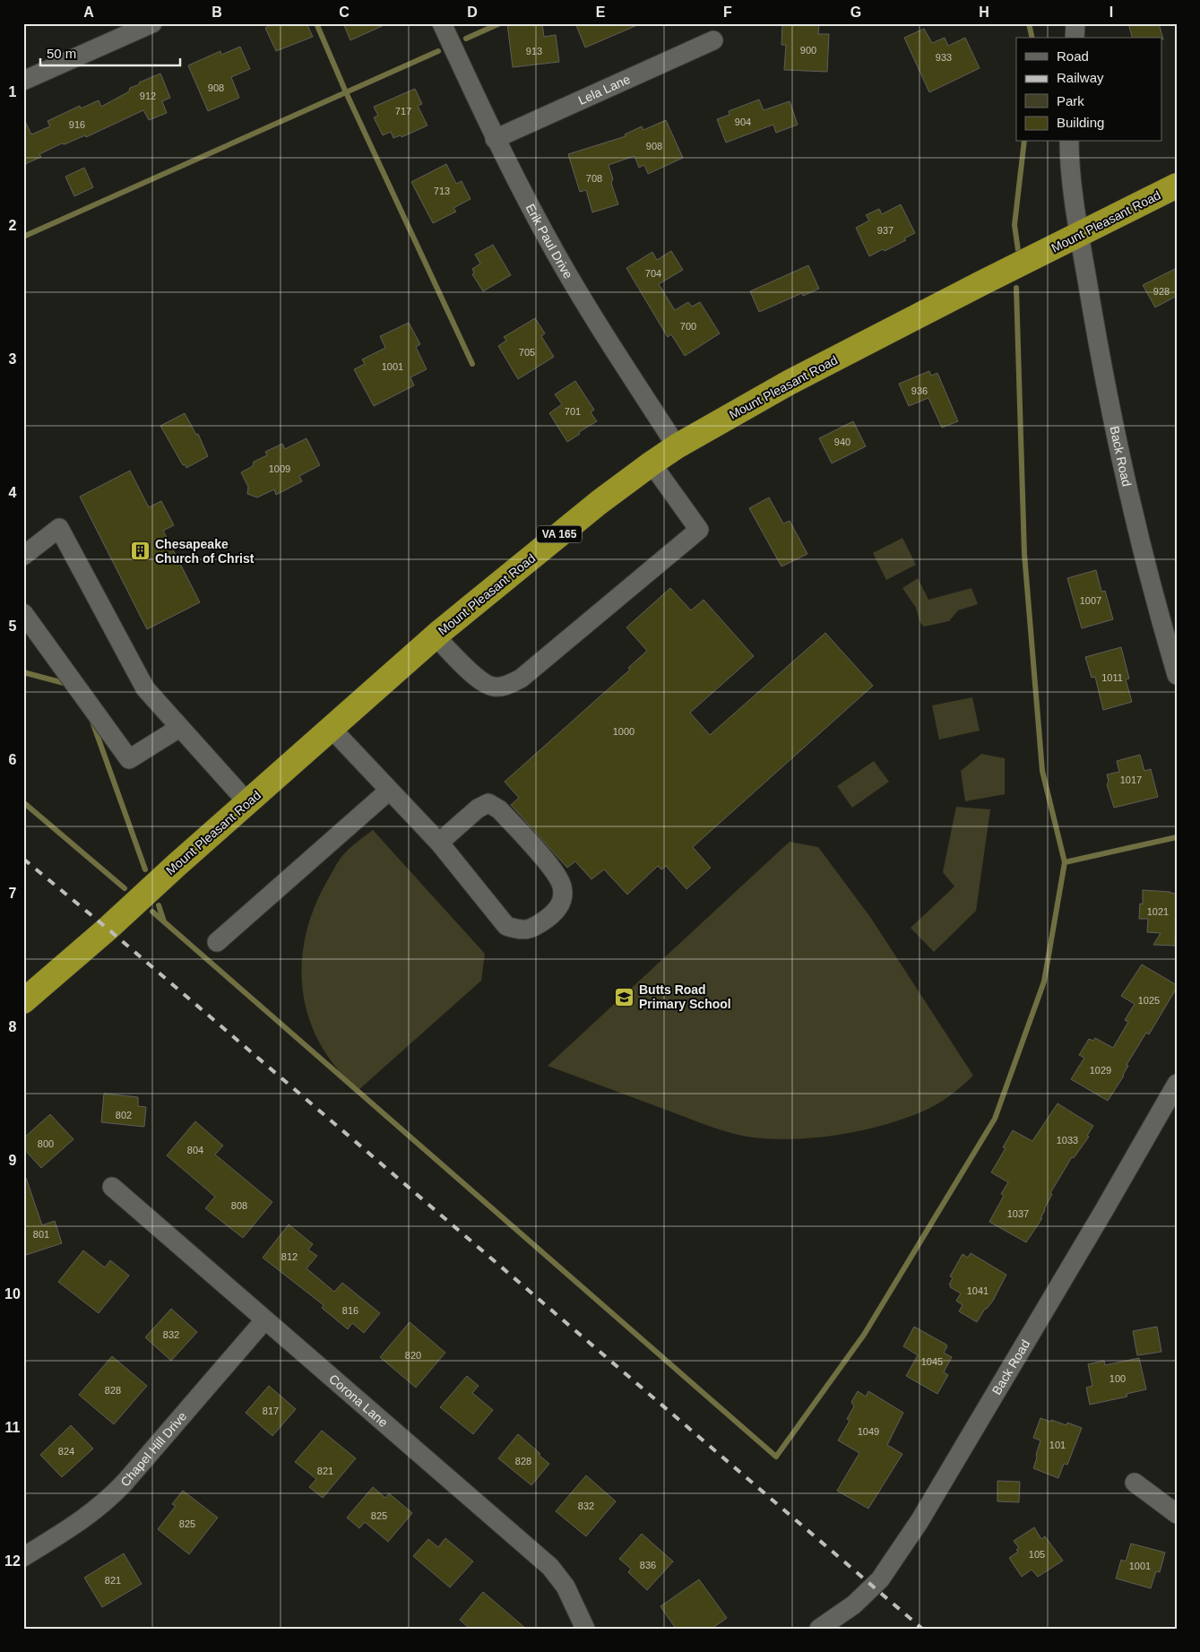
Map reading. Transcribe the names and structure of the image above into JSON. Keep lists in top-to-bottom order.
{
  "streets": {
    "highway": ["Mount Pleasant Road", "VA 165"],
    "street": [
      "Lela Lane",
      "Erik Paul Drive",
      "Back Road",
      "Corona Lane",
      "Chapel Hill Drive"
    ]
  },
  "crossings": [
    ["Lela Lane", "Erik Paul Drive"],
    ["Mount Pleasant Road", "Erik Paul Drive"],
    ["Mount Pleasant Road", "Back Road"],
    ["Corona Lane", "Chapel Hill Drive"]
  ],
  "places": {
    "building": ["Chesapeake Church of Christ"],
    "school or university": ["Butts Road Primary School"]
  },
  "house_numbers": [
    "900",
    "913",
    "933",
    "908",
    "912",
    "717",
    "904",
    "916",
    "908",
    "708",
    "713",
    "937",
    "704",
    "928",
    "700",
    "705",
    "1001",
    "936",
    "701",
    "940",
    "1009",
    "1007",
    "1011",
    "1000",
    "1017",
    "1021",
    "1025",
    "1029",
    "802",
    "1033",
    "800",
    "804",
    "808",
    "1037",
    "801",
    "812",
    "1041",
    "816",
    "832",
    "820",
    "1045",
    "100",
    "828",
    "817",
    "1049",
    "101",
    "824",
    "828",
    "821",
    "832",
    "825",
    "825",
    "105",
    "836",
    "1001",
    "821"
  ],
  "legend": [
    "Road",
    "Railway",
    "Park",
    "Building"
  ],
  "scale_bar": "50 m",
  "grid": {
    "columns": [
      "A",
      "B",
      "C",
      "D",
      "E",
      "F",
      "G",
      "H",
      "I"
    ],
    "rows": [
      "1",
      "2",
      "3",
      "4",
      "5",
      "6",
      "7",
      "8",
      "9",
      "10",
      "11",
      "12"
    ]
  }
}
